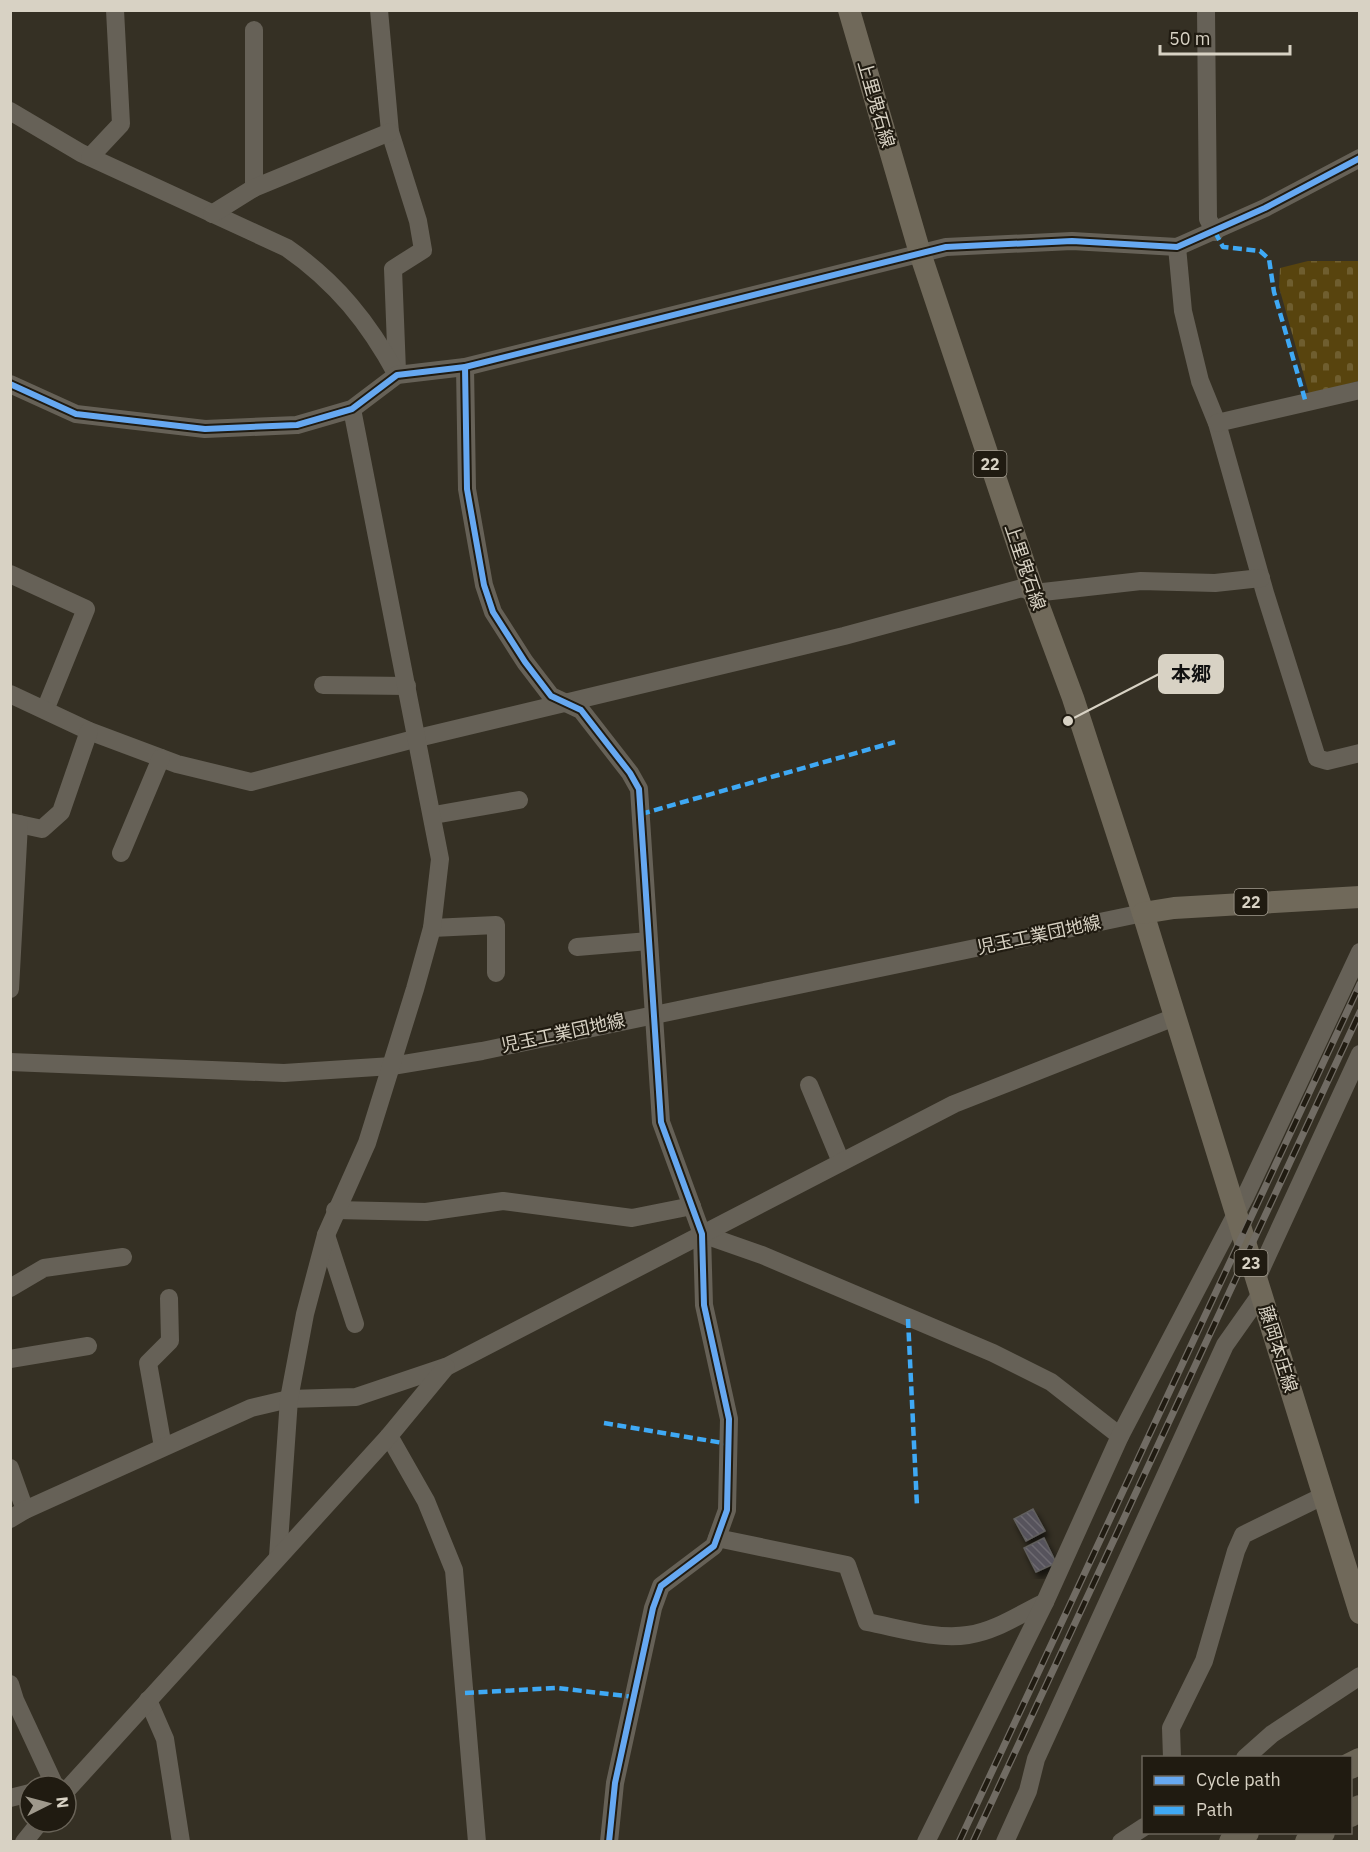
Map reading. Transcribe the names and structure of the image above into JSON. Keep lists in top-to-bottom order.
{
  "streets": {
    "main road": [
      "上里鬼石線",
      "22",
      "23",
      "藤岡本庄線"
    ],
    "street": ["児玉工業団地線"]
  },
  "crossings": [
    ["上里鬼石線", "22"],
    ["上里鬼石線", "児玉工業団地線"],
    ["上里鬼石線", "藤岡本庄線"],
    ["22", "児玉工業団地線"],
    ["22", "藤岡本庄線"],
    ["児玉工業団地線", "藤岡本庄線"]
  ],
  "places": ["本郷"],
  "legend": ["Cycle path", "Path"],
  "scale_bar": "50 m",
  "north": "right"
}
